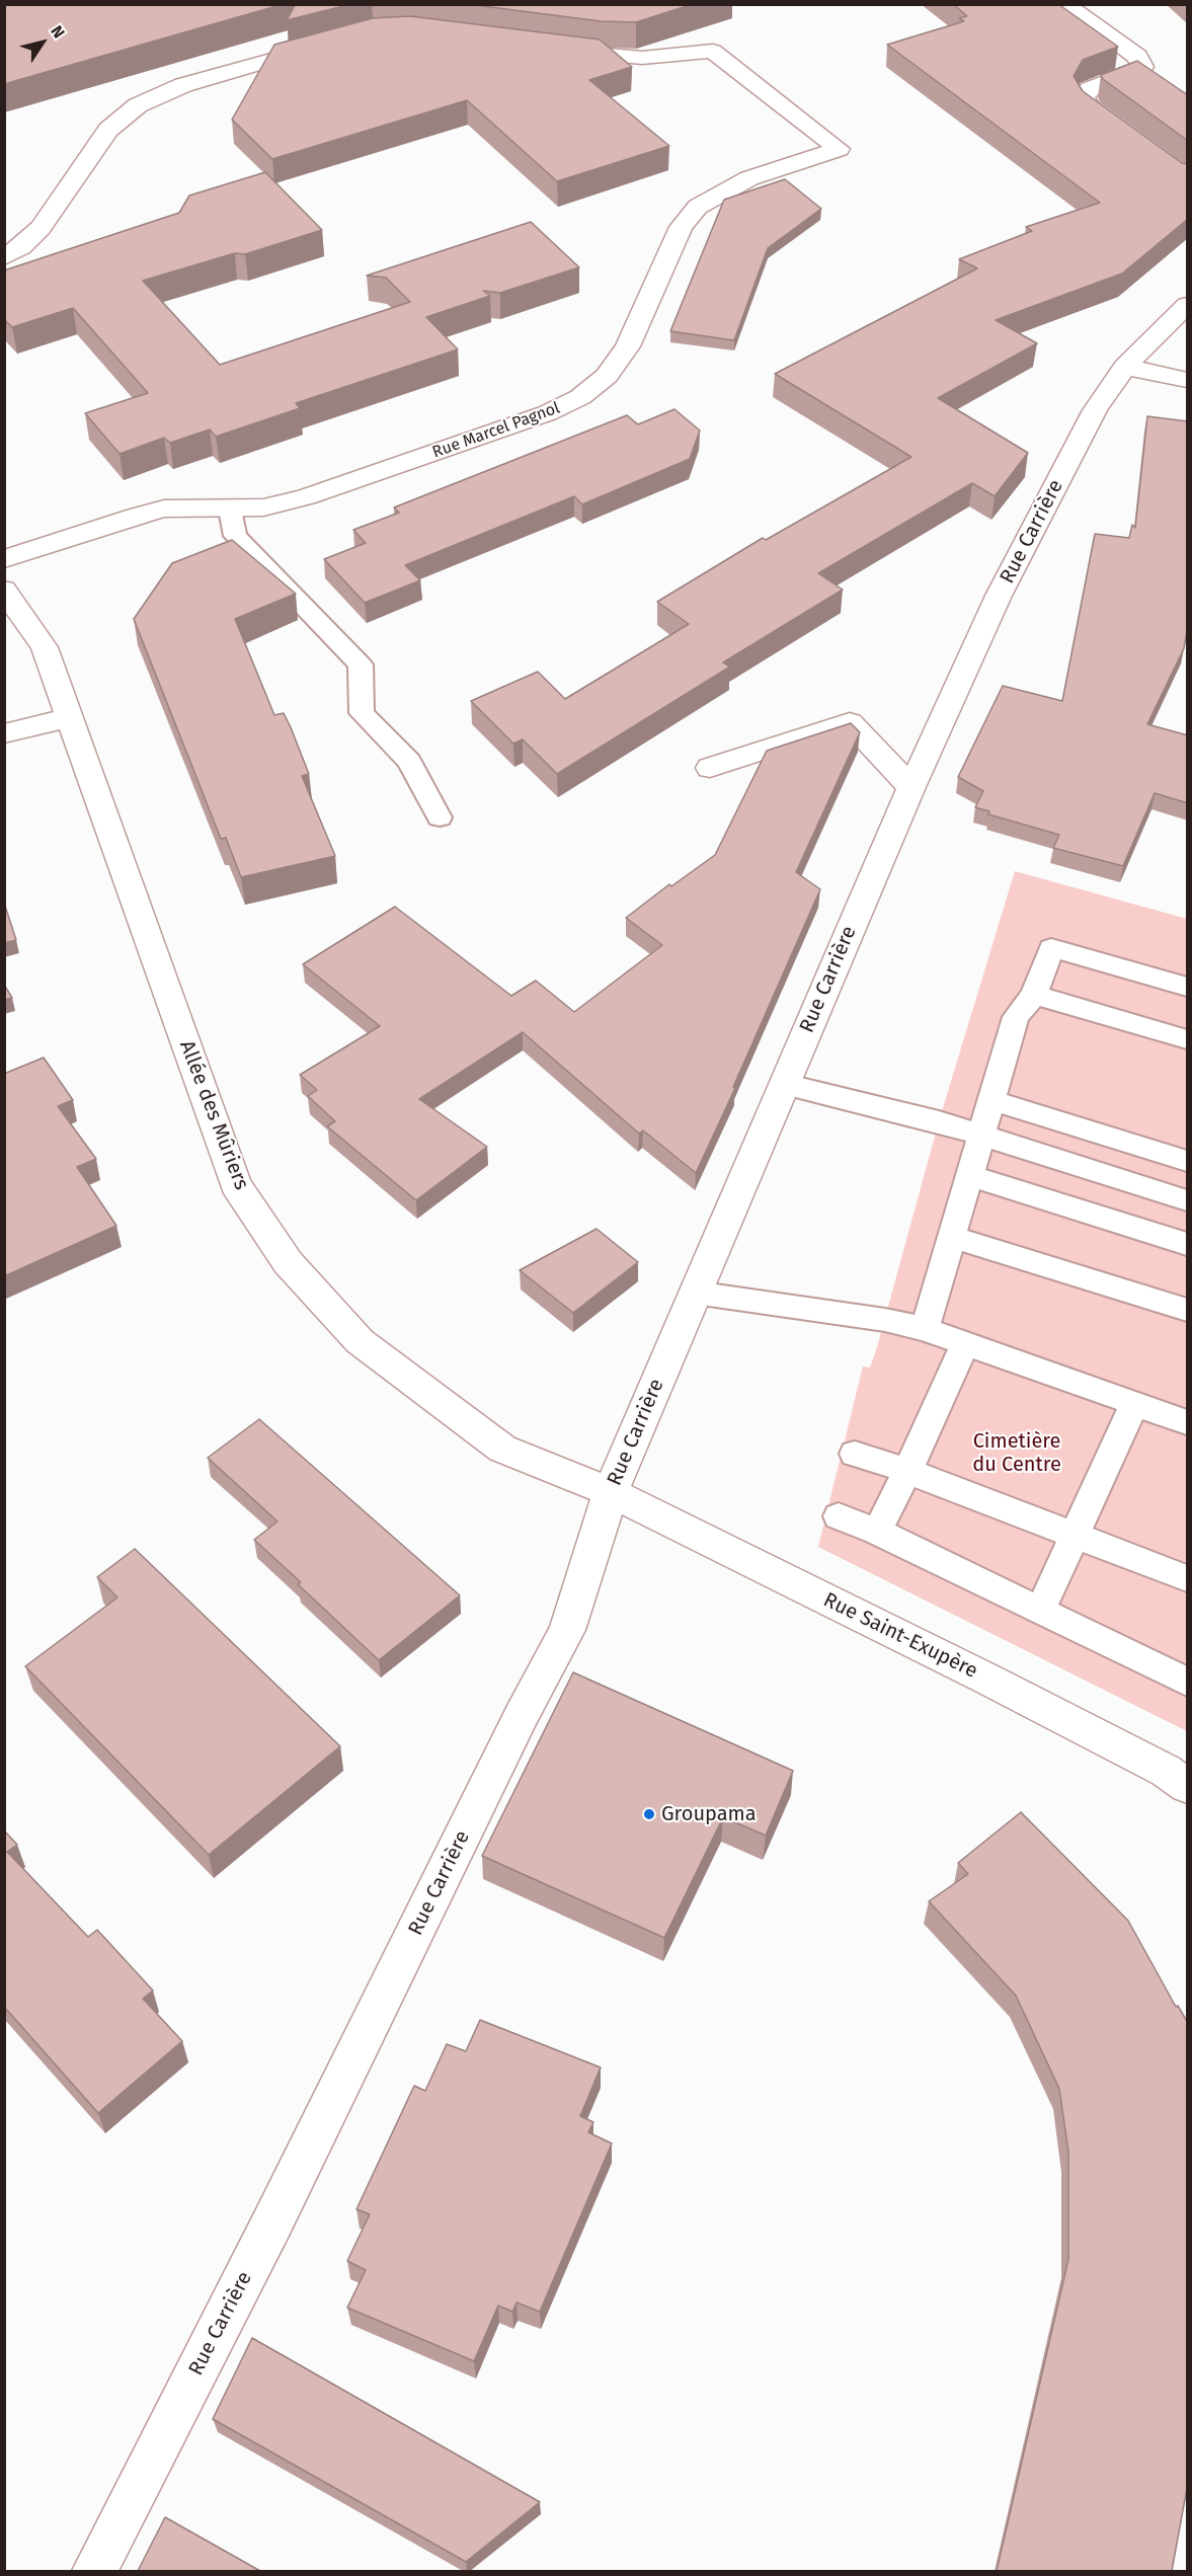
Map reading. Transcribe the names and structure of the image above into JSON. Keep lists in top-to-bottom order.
{
  "streets": {
    "street": [
      "Rue Marcel Pagnol",
      "Rue Carrière",
      "Allée des Mûriers",
      "Rue Saint-Exupère"
    ]
  },
  "crossings": [
    ["Rue Carrière", "Allée des Mûriers"],
    ["Rue Carrière", "Rue Saint-Exupère"],
    ["Allée des Mûriers", "Rue Saint-Exupère"]
  ],
  "parks": ["Cimetière du Centre"],
  "places": ["Groupama"],
  "north": "top right"
}
